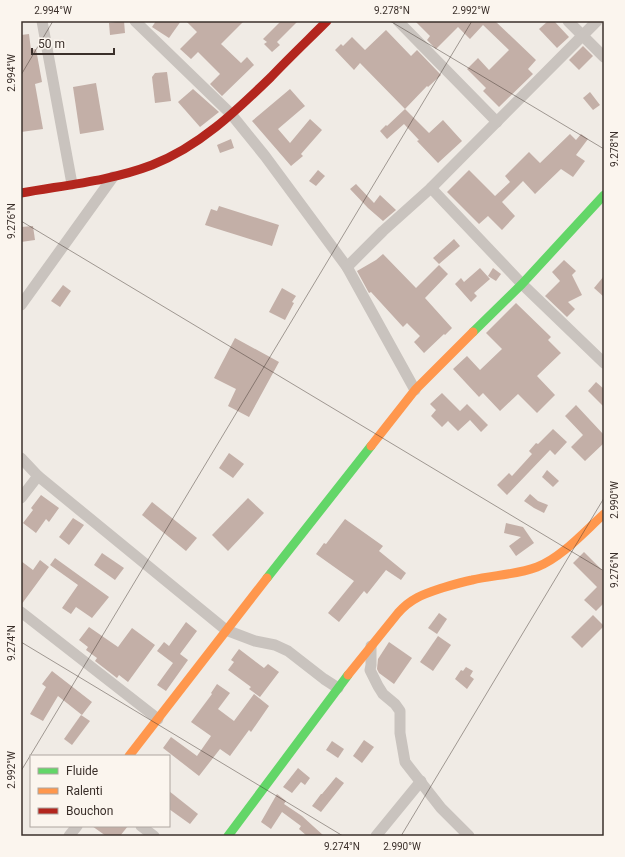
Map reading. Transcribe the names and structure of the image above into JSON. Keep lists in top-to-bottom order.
{
  "legend": ["Fluide", "Ralenti", "Bouchon"],
  "scale_bar": "50 m",
  "coordinates": [
    "2.994°W",
    "9.278°N",
    "2.992°W",
    "9.276°N",
    "2.990°W",
    "9.274°N"
  ]
}
